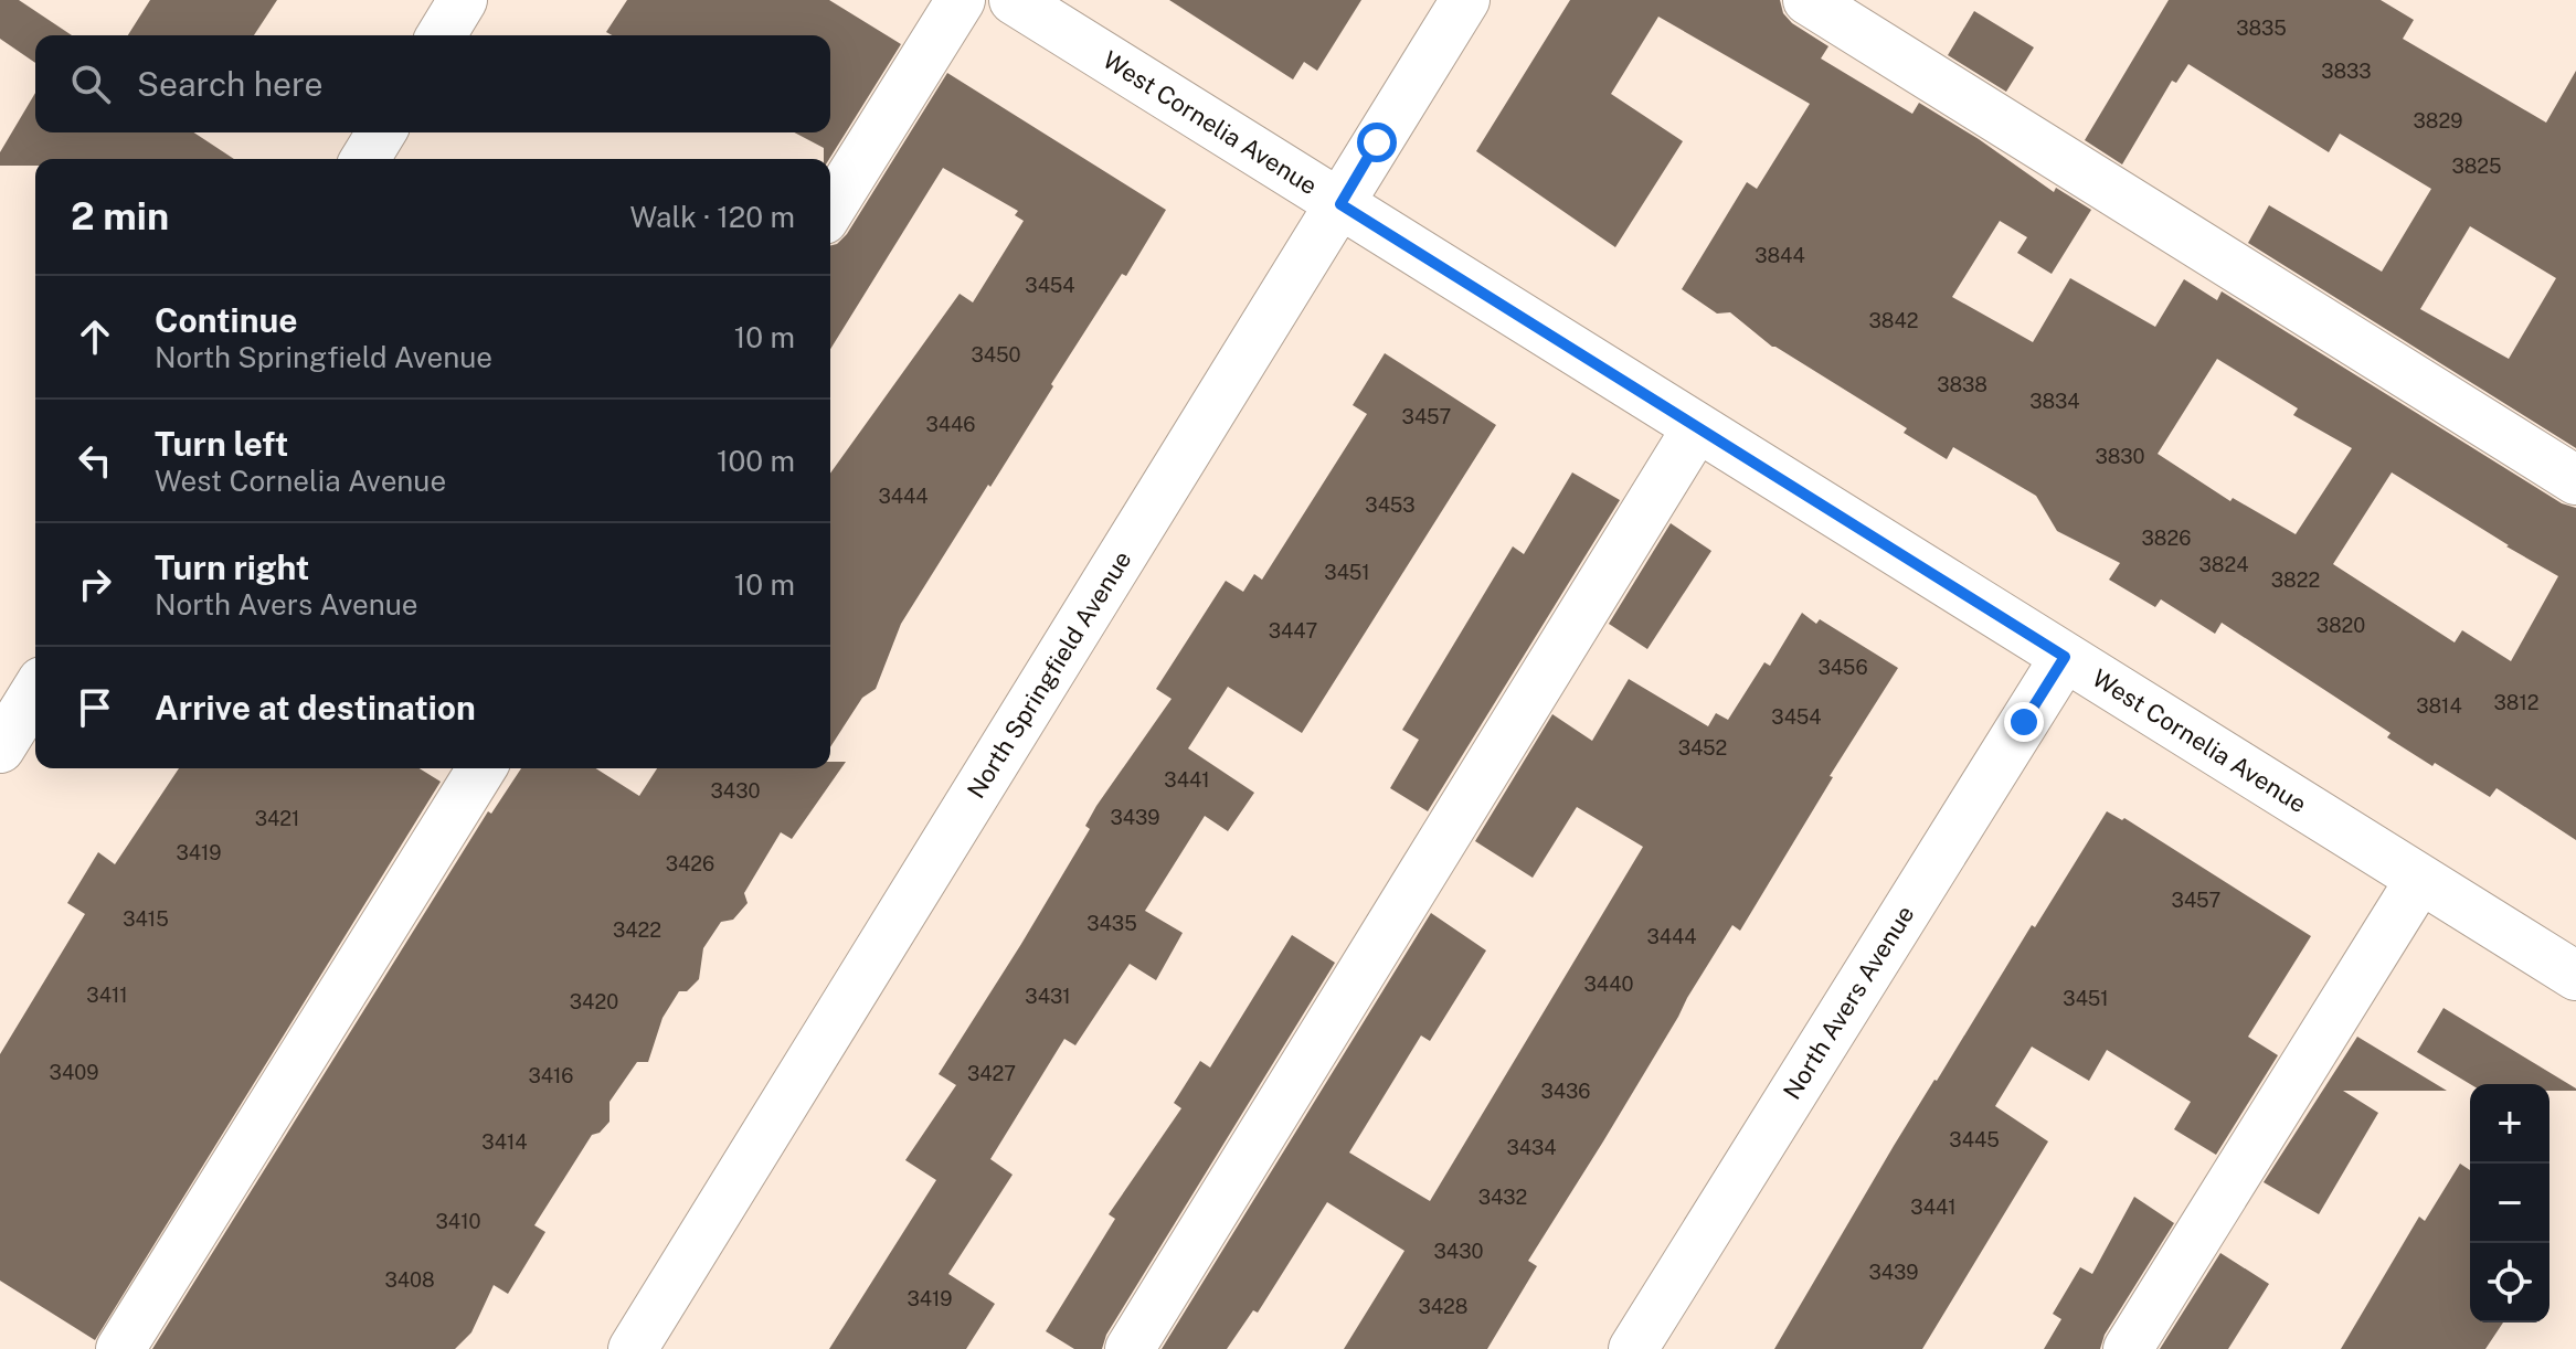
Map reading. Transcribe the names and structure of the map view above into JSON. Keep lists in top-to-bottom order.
{
  "streets": {
    "street": ["West Cornelia Avenue", "North Springfield Avenue", "North Avers Avenue"]
  },
  "crossings": [
    ["West Cornelia Avenue", "North Springfield Avenue"],
    ["West Cornelia Avenue", "North Avers Avenue"]
  ],
  "house_numbers": [
    "3835",
    "3833",
    "3829",
    "3825",
    "3844",
    "3454",
    "3842",
    "3450",
    "3838",
    "3834",
    "3457",
    "3446",
    "3830",
    "3444",
    "3453",
    "3826",
    "3824",
    "3451",
    "3822",
    "3820",
    "3447",
    "3456",
    "3812",
    "3814",
    "3454",
    "3452",
    "3441",
    "3430",
    "3439",
    "3421",
    "3419",
    "3426",
    "3457",
    "3415",
    "3435",
    "3422",
    "3444",
    "3440",
    "3411",
    "3431",
    "3451",
    "3420",
    "3409",
    "3427",
    "3416",
    "3436",
    "3445",
    "3414",
    "3434",
    "3432",
    "3441",
    "3410",
    "3430",
    "3439",
    "3408",
    "3419",
    "3428"
  ],
  "page": {
    "search": "Search here",
    "heading": ["2 min", "Walk · 120 m"],
    "list": [
      ["Continue", "North Springfield Avenue", "10 m"],
      ["Turn left", "West Cornelia Avenue", "100 m"],
      ["Turn right", "North Avers Avenue", "10 m"],
      "Arrive at destination"
    ],
    "map_buttons": ["+", "−"]
  }
}
